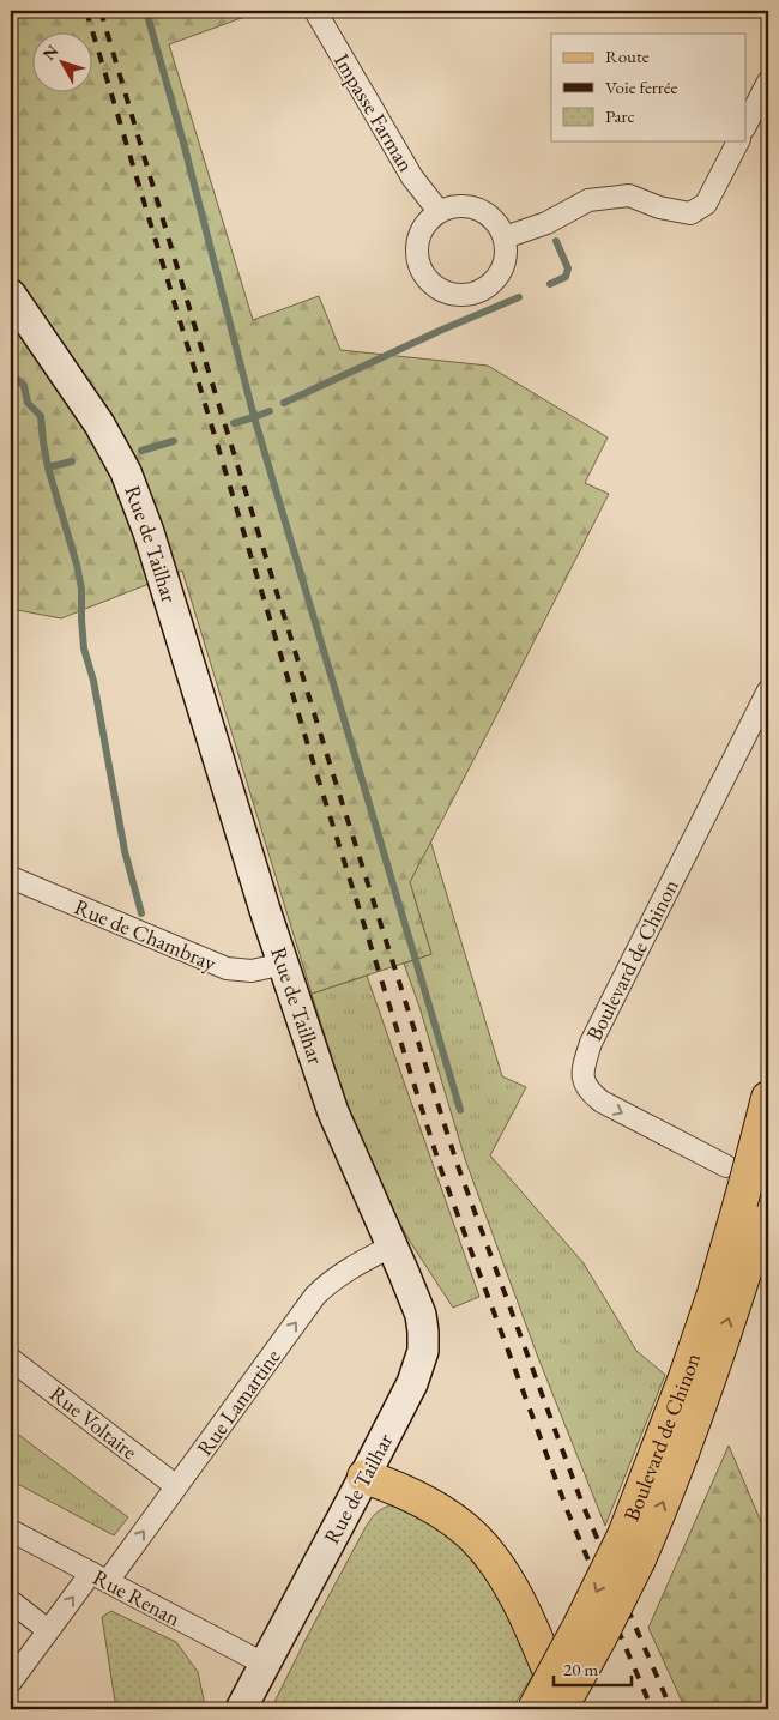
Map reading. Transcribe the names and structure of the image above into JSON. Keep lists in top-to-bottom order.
{
  "streets": {
    "main road": ["Boulevard de Chinon"],
    "street": [
      "Impasse Farman",
      "Rue de Tailhar",
      "Rue de Chambray",
      "Rue Lamartine",
      "Rue Voltaire",
      "Rue Renan"
    ]
  },
  "crossings": [
    ["Rue de Tailhar", "Rue de Chambray"],
    ["Rue de Tailhar", "Rue Lamartine"],
    ["Rue de Tailhar", "Rue Renan"],
    ["Rue Lamartine", "Rue Voltaire"],
    ["Rue Lamartine", "Rue Renan"]
  ],
  "one_way": ["Rue Lamartine"],
  "legend": ["Route", "Voie ferrée", "Parc"],
  "scale_bar": "20 m",
  "north": "top left"
}
